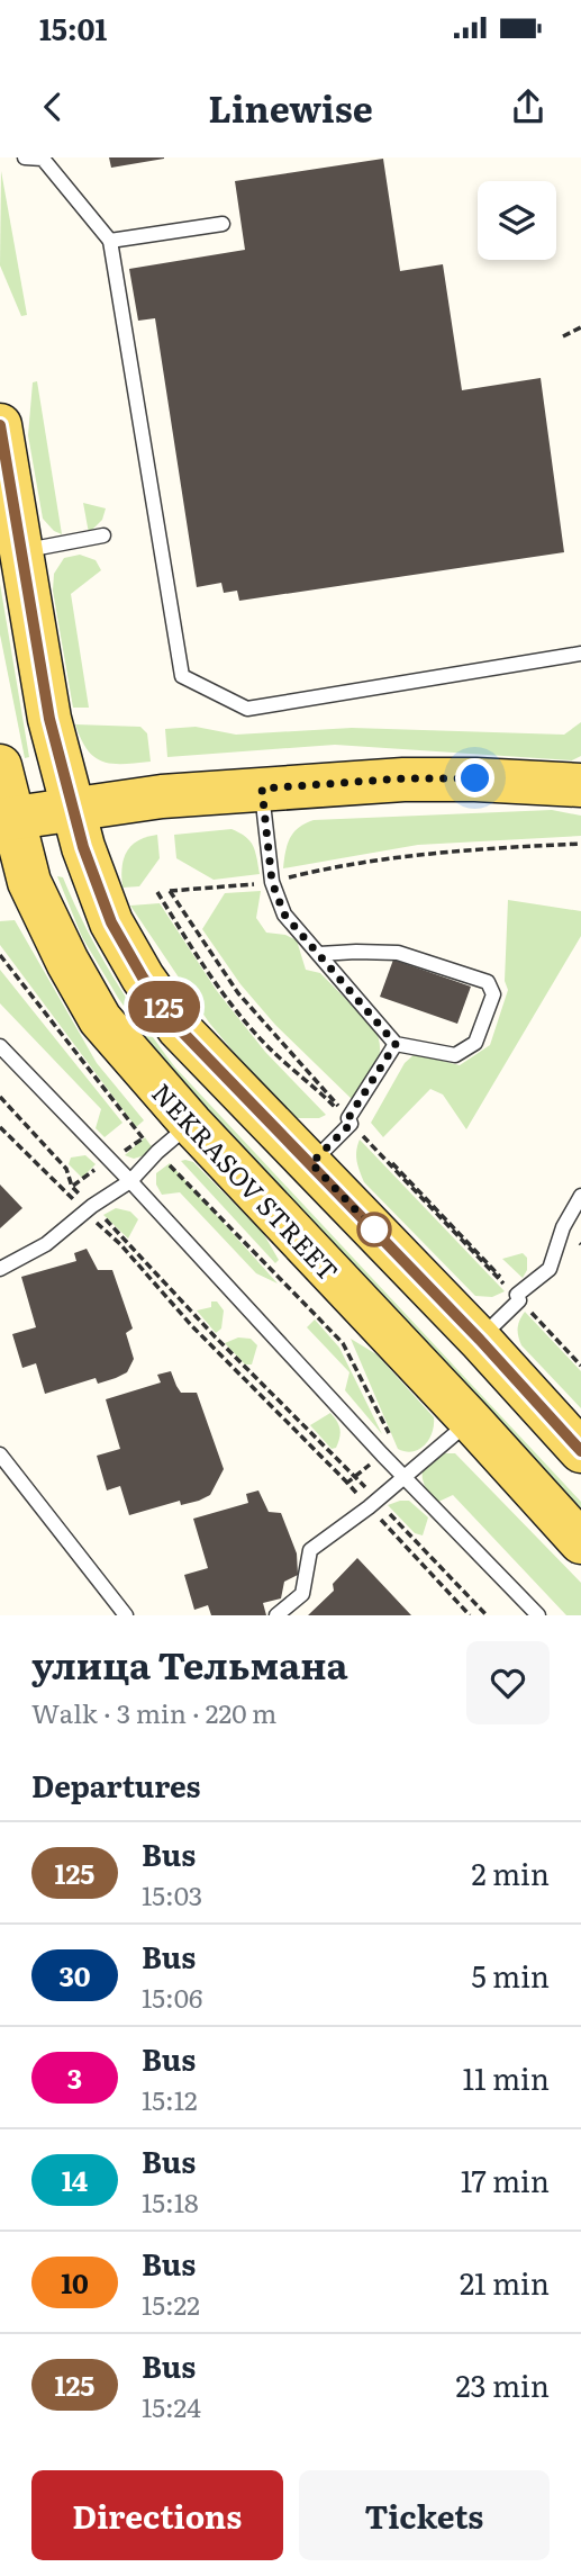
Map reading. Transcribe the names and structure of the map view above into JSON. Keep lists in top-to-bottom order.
{
  "streets": {
    "main road": ["NEKRASOV STREET"]
  },
  "lines": ["bus line 125"],
  "page": {
    "status": "15:01",
    "header": "Linewise",
    "on_map": "125",
    "heading": [
      ["улица Тельмана", "Walk · 3 min · 220 m"],
      "Departures"
    ],
    "list": [
      {
        "mark": "125",
        "name": "Bus",
        "note": "15:03",
        "value": "2 min"
      },
      {
        "mark": "30",
        "name": "Bus",
        "note": "15:06",
        "value": "5 min"
      },
      {
        "mark": "3",
        "name": "Bus",
        "note": "15:12",
        "value": "11 min"
      },
      {
        "mark": "14",
        "name": "Bus",
        "note": "15:18",
        "value": "17 min"
      },
      {
        "mark": "10",
        "name": "Bus",
        "note": "15:22",
        "value": "21 min"
      },
      {
        "mark": "125",
        "name": "Bus",
        "note": "15:24",
        "value": "23 min"
      }
    ],
    "buttons": ["Directions", "Tickets"]
  }
}
